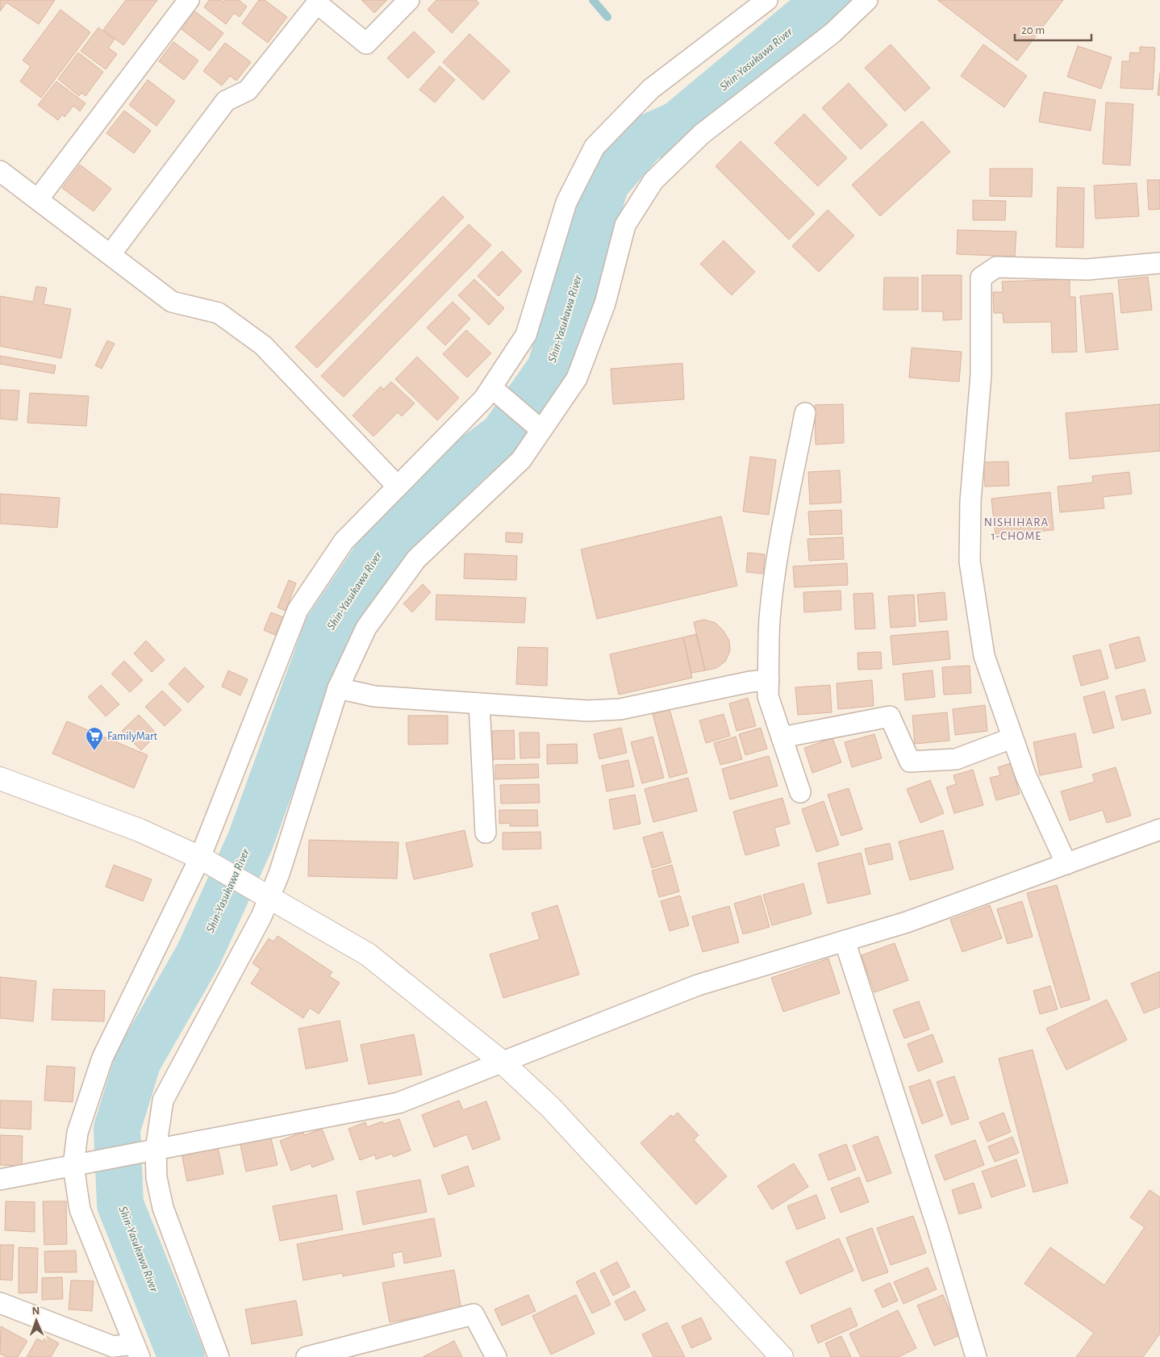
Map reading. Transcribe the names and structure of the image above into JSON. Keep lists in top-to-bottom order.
{
  "districts": ["NISHIHARA 1-CHOME"],
  "water": ["Shin-Yasukawa River"],
  "places": {
    "supermarket": ["FamilyMart"]
  },
  "scale_bar": "20 m",
  "north": "top"
}
